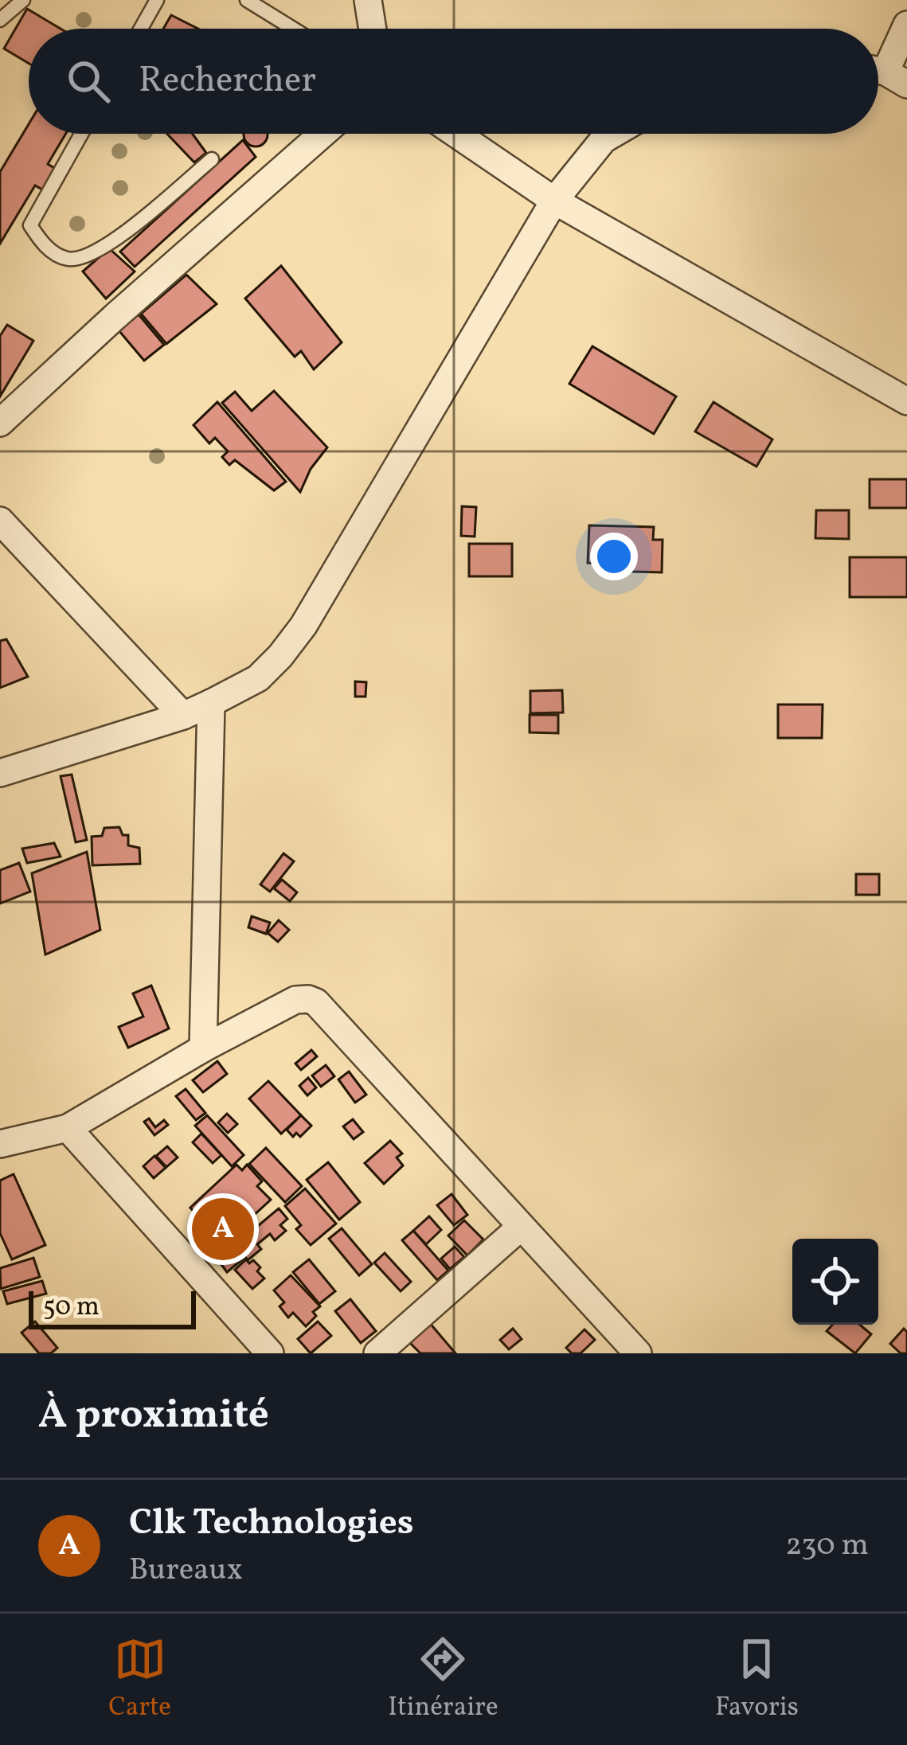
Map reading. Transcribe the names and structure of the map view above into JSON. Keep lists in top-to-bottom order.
{
  "scale_bar": "50 m",
  "page": {
    "search": "Rechercher",
    "pins": "A",
    "scale": "50 m",
    "heading": "À proximité",
    "list": [
      {
        "mark": "A",
        "name": "Clk Technologies",
        "note": "Bureaux",
        "value": "230 m"
      }
    ],
    "nav": ["Carte", "Itinéraire", "Favoris"]
  }
}
